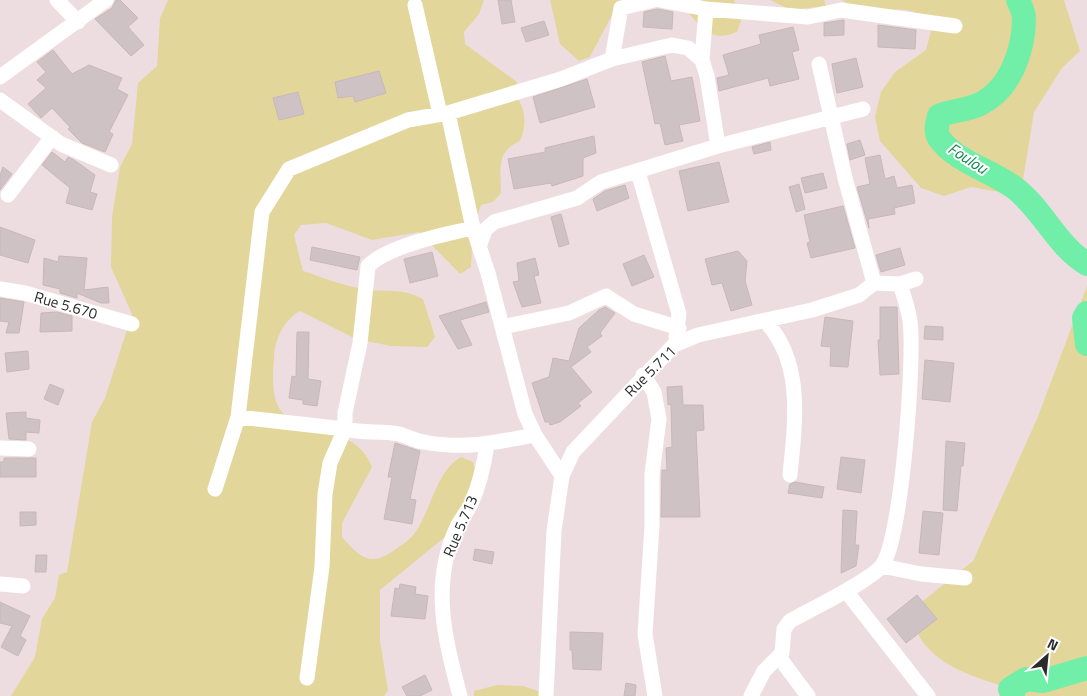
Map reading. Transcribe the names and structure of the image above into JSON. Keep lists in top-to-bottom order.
{
  "streets": {
    "street": ["Rue 5.670", "Rue 5.711", "Rue 5.713"]
  },
  "water": ["Foulou"],
  "north": "top right"
}
